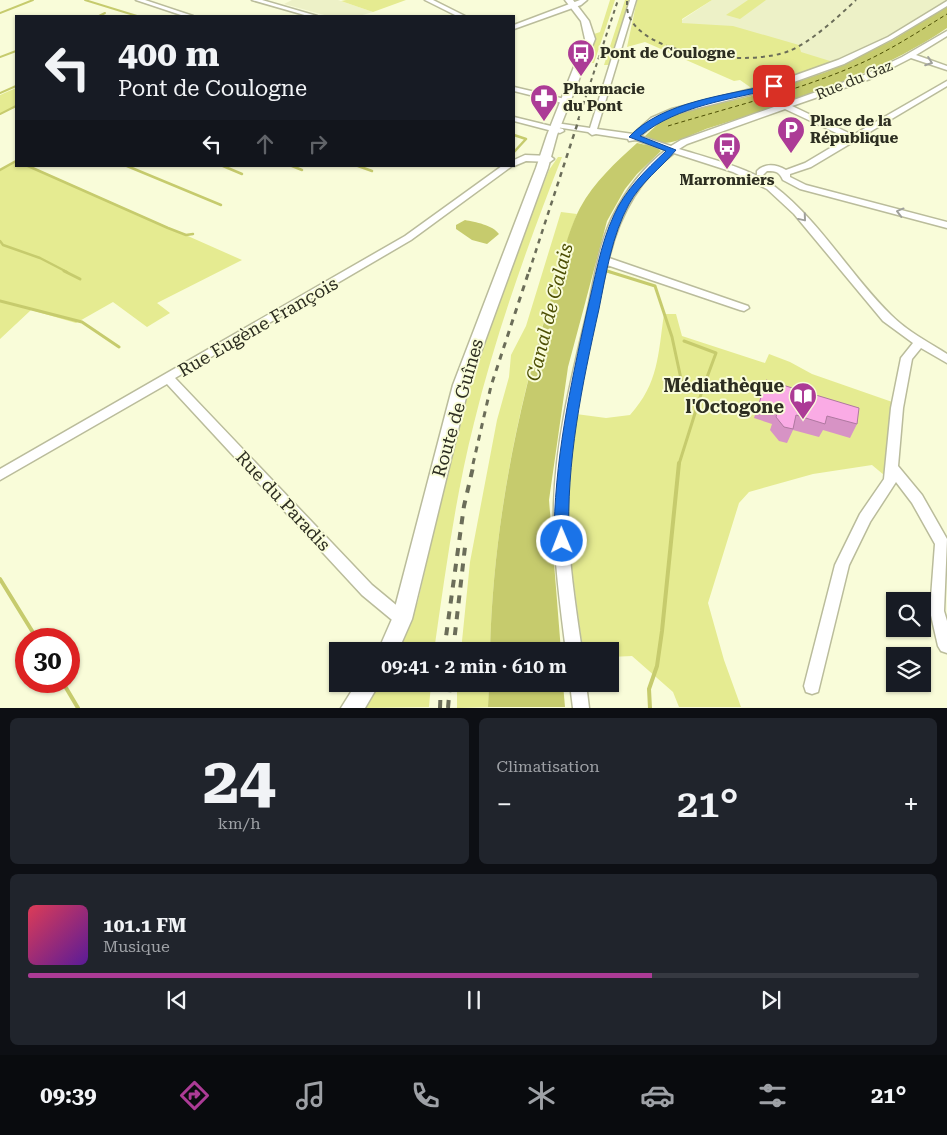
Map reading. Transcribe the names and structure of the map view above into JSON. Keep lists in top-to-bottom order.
{
  "streets": {
    "main road": ["Route de Guînes"],
    "street": ["Rue du Gaz", "Rue Eugène François", "Rue du Paradis"]
  },
  "crossings": [
    ["Rue Eugène François", "Rue du Paradis"],
    ["Route de Guînes", "Rue du Paradis"]
  ],
  "water": ["Canal de Calais"],
  "places": {
    "bus stop": ["Pont de Coulogne", "Marronniers"],
    "pharmacy": ["Pharmacie du Pont"],
    "parking": ["Place de la République"],
    "library": ["Médiathèque l'Octogone"]
  },
  "page": {
    "turn": ["400 m", "Pont de Coulogne"],
    "limit": "30",
    "trip": "09:41 · 2 min · 610 m",
    "tile": [
      ["24", "km/h"],
      "Climatisation"
    ],
    "heat": ["−", "21°", "+"],
    "song": ["101.1 FM", "Musique"],
    "tabs": ["09:39", "21°"]
  }
}
